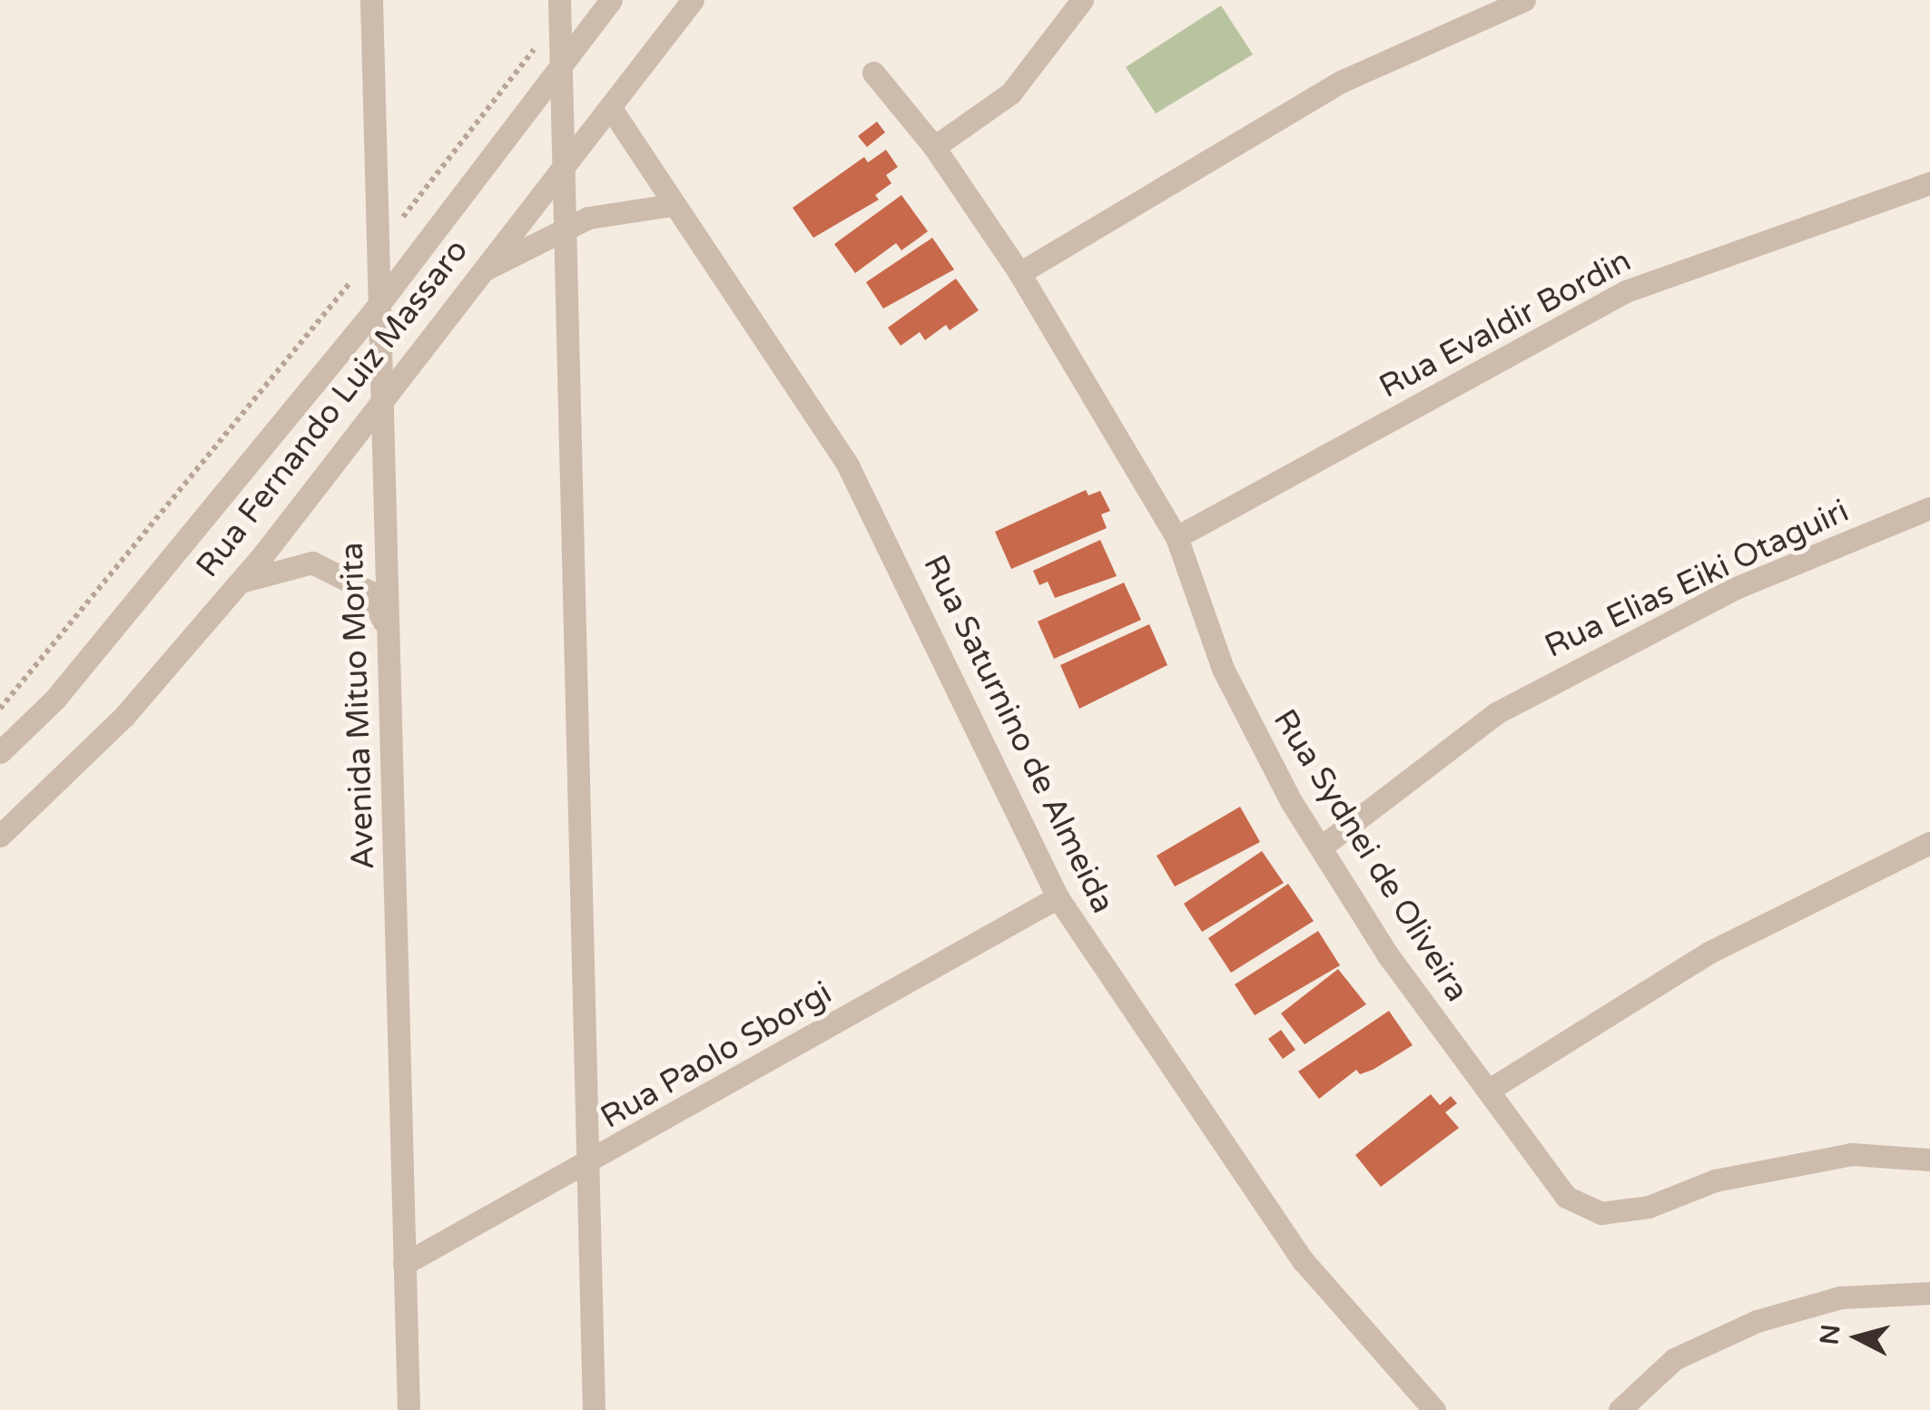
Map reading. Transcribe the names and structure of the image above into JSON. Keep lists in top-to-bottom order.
{
  "streets": {
    "street": [
      "Rua Evaldir Bordin",
      "Rua Fernando Luiz Massaro",
      "Rua Elias Eiki Otaguiri",
      "Avenida Mituo Morita",
      "Rua Saturnino de Almeida",
      "Rua Sydnei de Oliveira",
      "Rua Paolo Sborgi"
    ]
  },
  "crossings": [
    ["Rua Evaldir Bordin", "Rua Sydnei de Oliveira"],
    ["Rua Fernando Luiz Massaro", "Avenida Mituo Morita"],
    ["Rua Fernando Luiz Massaro", "Rua Saturnino de Almeida"],
    ["Rua Elias Eiki Otaguiri", "Rua Sydnei de Oliveira"],
    ["Avenida Mituo Morita", "Rua Paolo Sborgi"],
    ["Rua Saturnino de Almeida", "Rua Paolo Sborgi"]
  ],
  "north": "left"
}
